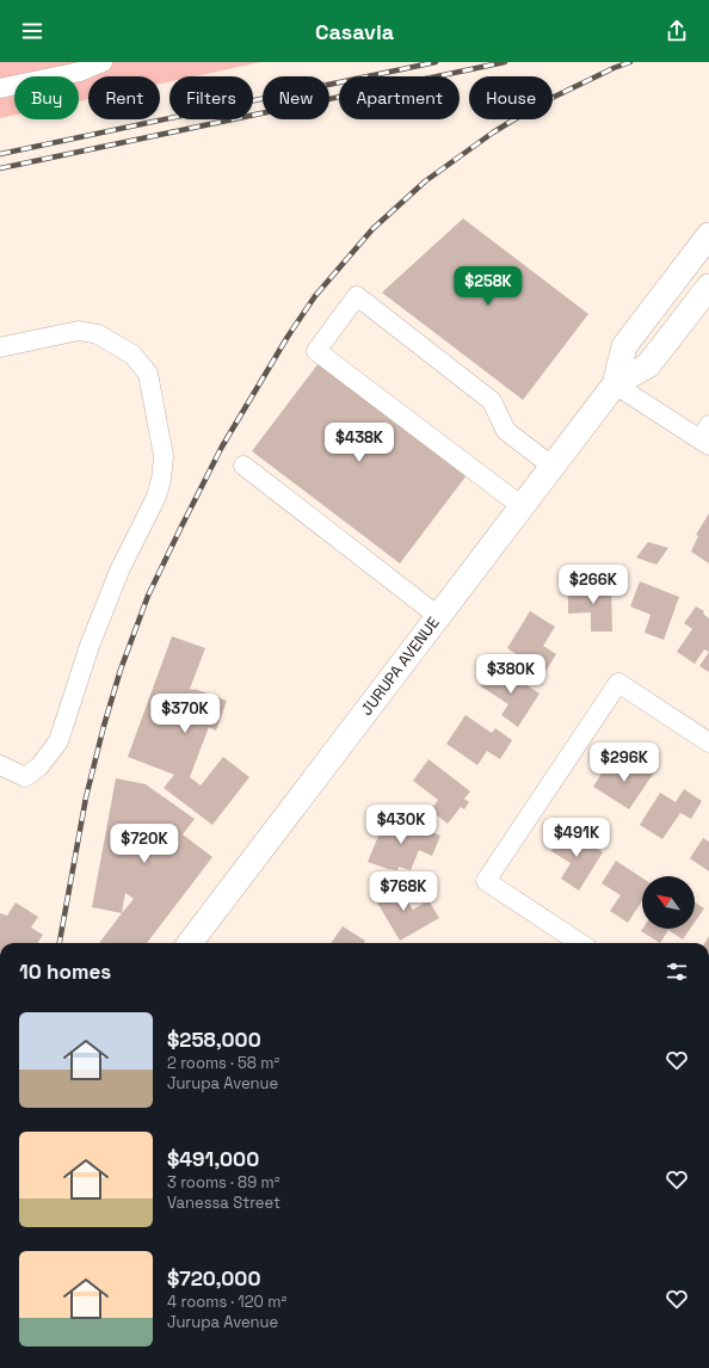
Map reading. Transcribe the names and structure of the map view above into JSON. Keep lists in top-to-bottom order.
{
  "streets": {
    "main road": ["JURUPA AVENUE"]
  },
  "north": "top left",
  "page": {
    "header": "Casavia",
    "chip": [
      "Buy",
      "Rent",
      "Filters",
      "New",
      "Apartment",
      "House"
    ],
    "price": [
      "$258K",
      "$438K",
      "$266K",
      "$380K",
      "$370K",
      "$296K",
      "$430K",
      "$491K",
      "$720K",
      "$768K"
    ],
    "heading": "10 homes",
    "list": [
      {
        "name": "$258,000",
        "note": "2 rooms · 58 m² · Jurupa Avenue"
      },
      {
        "name": "$491,000",
        "note": "3 rooms · 89 m² · Vanessa Street"
      },
      {
        "name": "$720,000",
        "note": "4 rooms · 120 m² · Jurupa Avenue"
      }
    ]
  }
}
